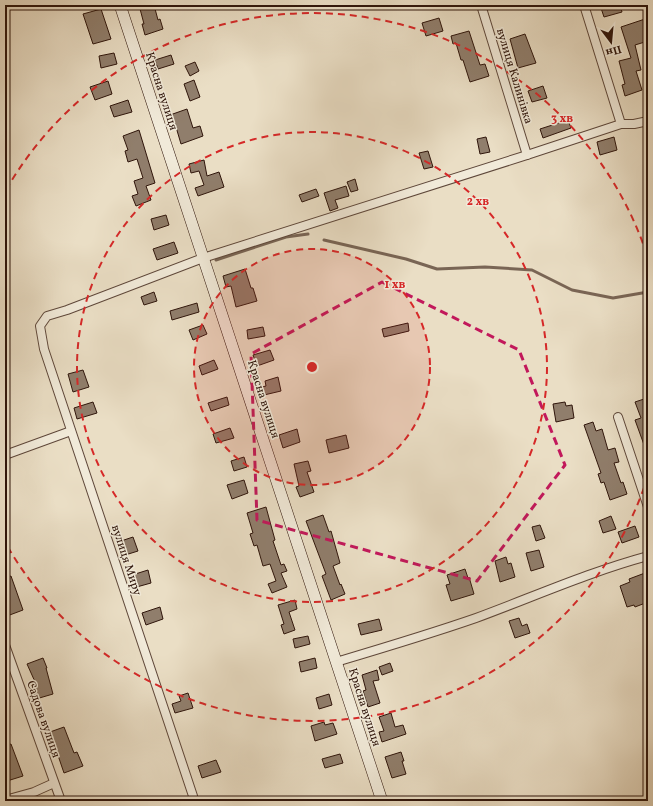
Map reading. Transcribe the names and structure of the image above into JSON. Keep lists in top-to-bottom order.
{
  "streets": {
    "street": [
      "вулиця Калинівка",
      "Красна вулиця",
      "вулиця Миру",
      "Садова вулиця"
    ]
  },
  "crossings": [
    ["Красна вулиця", "вулиця Миру"]
  ],
  "north": "bottom",
  "rings": ["3 хв", "2 хв", "1 хв"]
}
